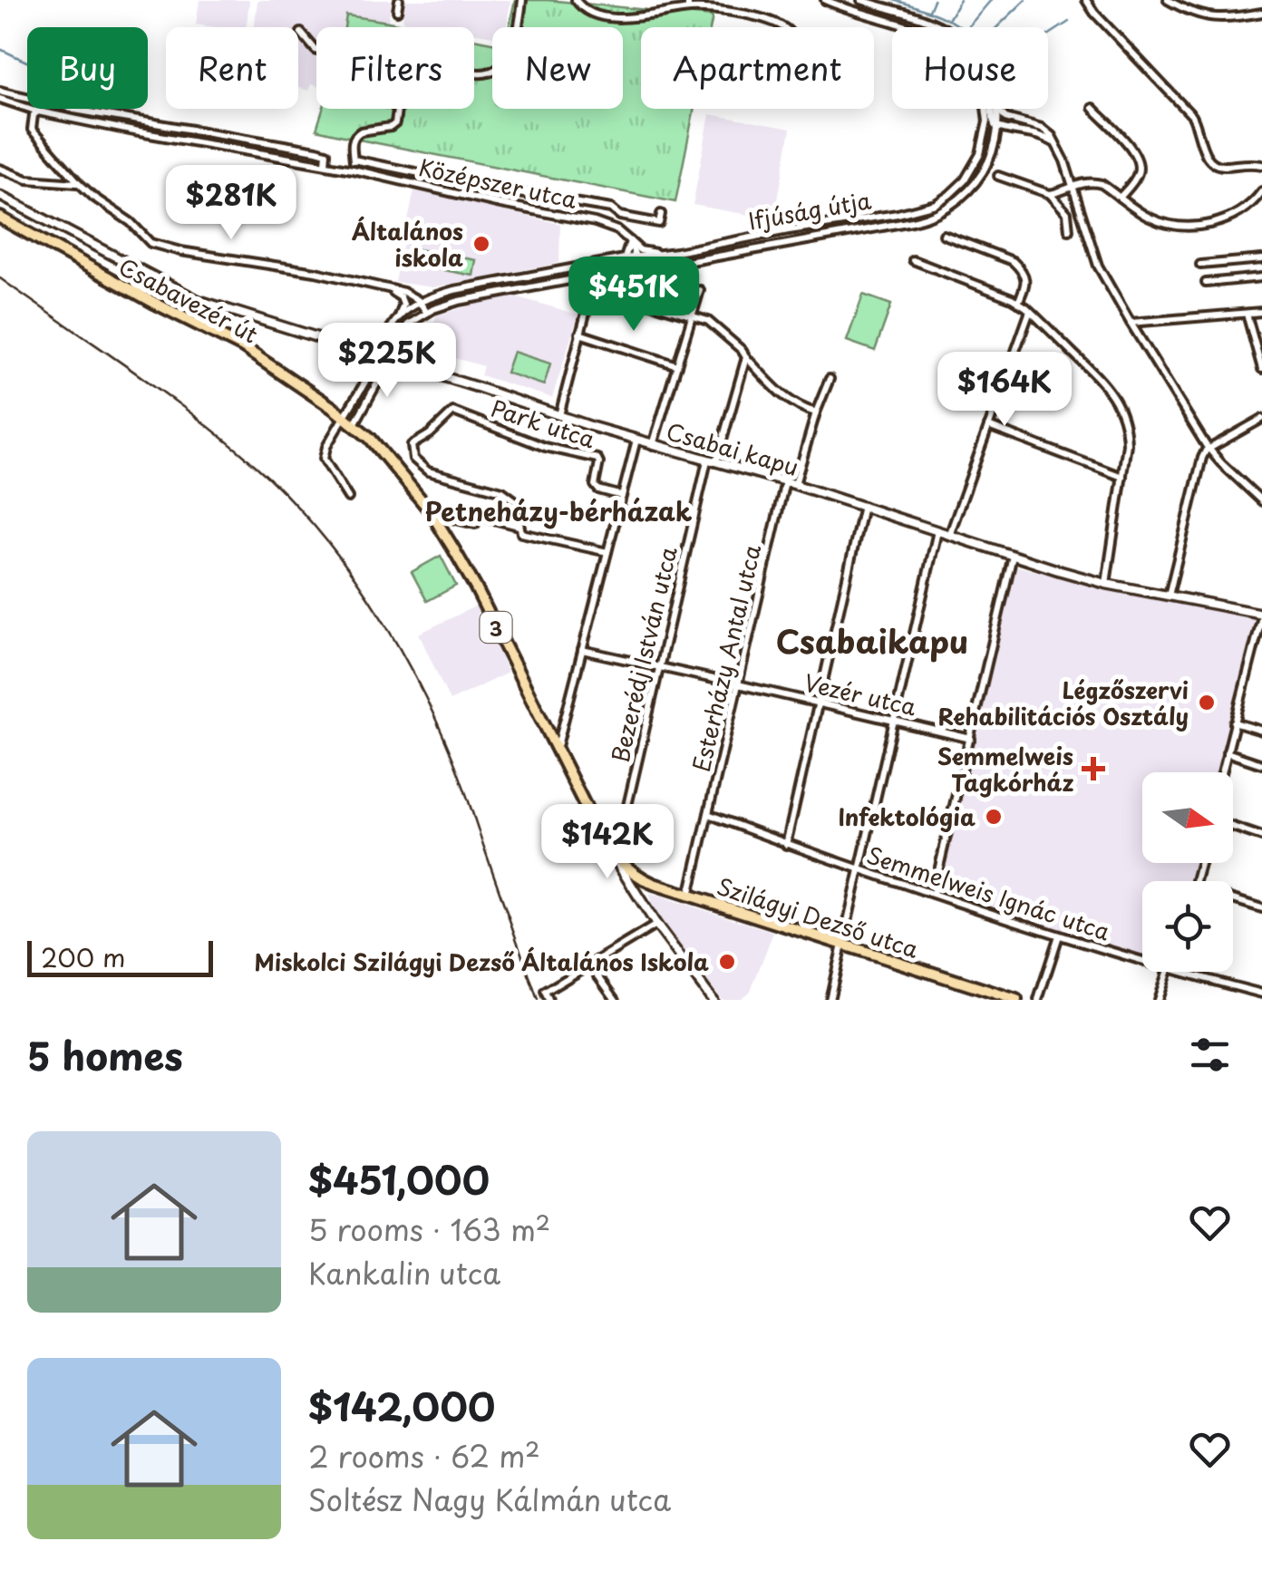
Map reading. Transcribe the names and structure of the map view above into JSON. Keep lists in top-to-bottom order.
{
  "streets": {
    "main road": ["Csabavezér út", "3", "Szilágyi Dezső utca"],
    "street": [
      "Középszer utca",
      "Ifjúság útja",
      "Park utca",
      "Csabai kapu",
      "Bezerédj István utca",
      "Esterházy Antal utca",
      "Vezér utca",
      "Semmelweis Ignác utca"
    ]
  },
  "crossings": [
    ["Középszer utca", "Ifjúság útja"],
    ["Ifjúság útja", "Csabavezér út"],
    ["Ifjúság útja", "Csabai kapu"],
    ["Ifjúság útja", "3"],
    ["Csabavezér út", "3"],
    ["Csabai kapu", "Bezerédj István utca"],
    ["Csabai kapu", "Esterházy Antal utca"],
    ["3", "Bezerédj István utca"],
    ["3", "Szilágyi Dezső utca"],
    ["Bezerédj István utca", "Vezér utca"],
    ["Bezerédj István utca", "Szilágyi Dezső utca"],
    ["Esterházy Antal utca", "Vezér utca"],
    ["Esterházy Antal utca", "Semmelweis Ignác utca"],
    ["Esterházy Antal utca", "Szilágyi Dezső utca"]
  ],
  "districts": ["Petneházy-bérházak", "Csabaikapu"],
  "places": {
    "other": [
      "Általános iskola",
      "Légzőszervi Rehabilitációs Osztály",
      "Infektológia",
      "Miskolci Szilágyi Dezső Általános Iskola"
    ],
    "health": ["Semmelweis Tagkórház"]
  },
  "scale_bar": "200 m",
  "north": "right",
  "page": {
    "chip": [
      "Buy",
      "Rent",
      "Filters",
      "New",
      "Apartment",
      "House"
    ],
    "price": [
      "$281K",
      "$451K",
      "$225K",
      "$164K",
      "$142K"
    ],
    "scale": "200 m",
    "heading": "5 homes",
    "list": [
      {
        "name": "$451,000",
        "note": "5 rooms · 163 m² · Kankalin utca"
      },
      {
        "name": "$142,000",
        "note": "2 rooms · 62 m² · Soltész Nagy Kálmán utca"
      }
    ]
  }
}
